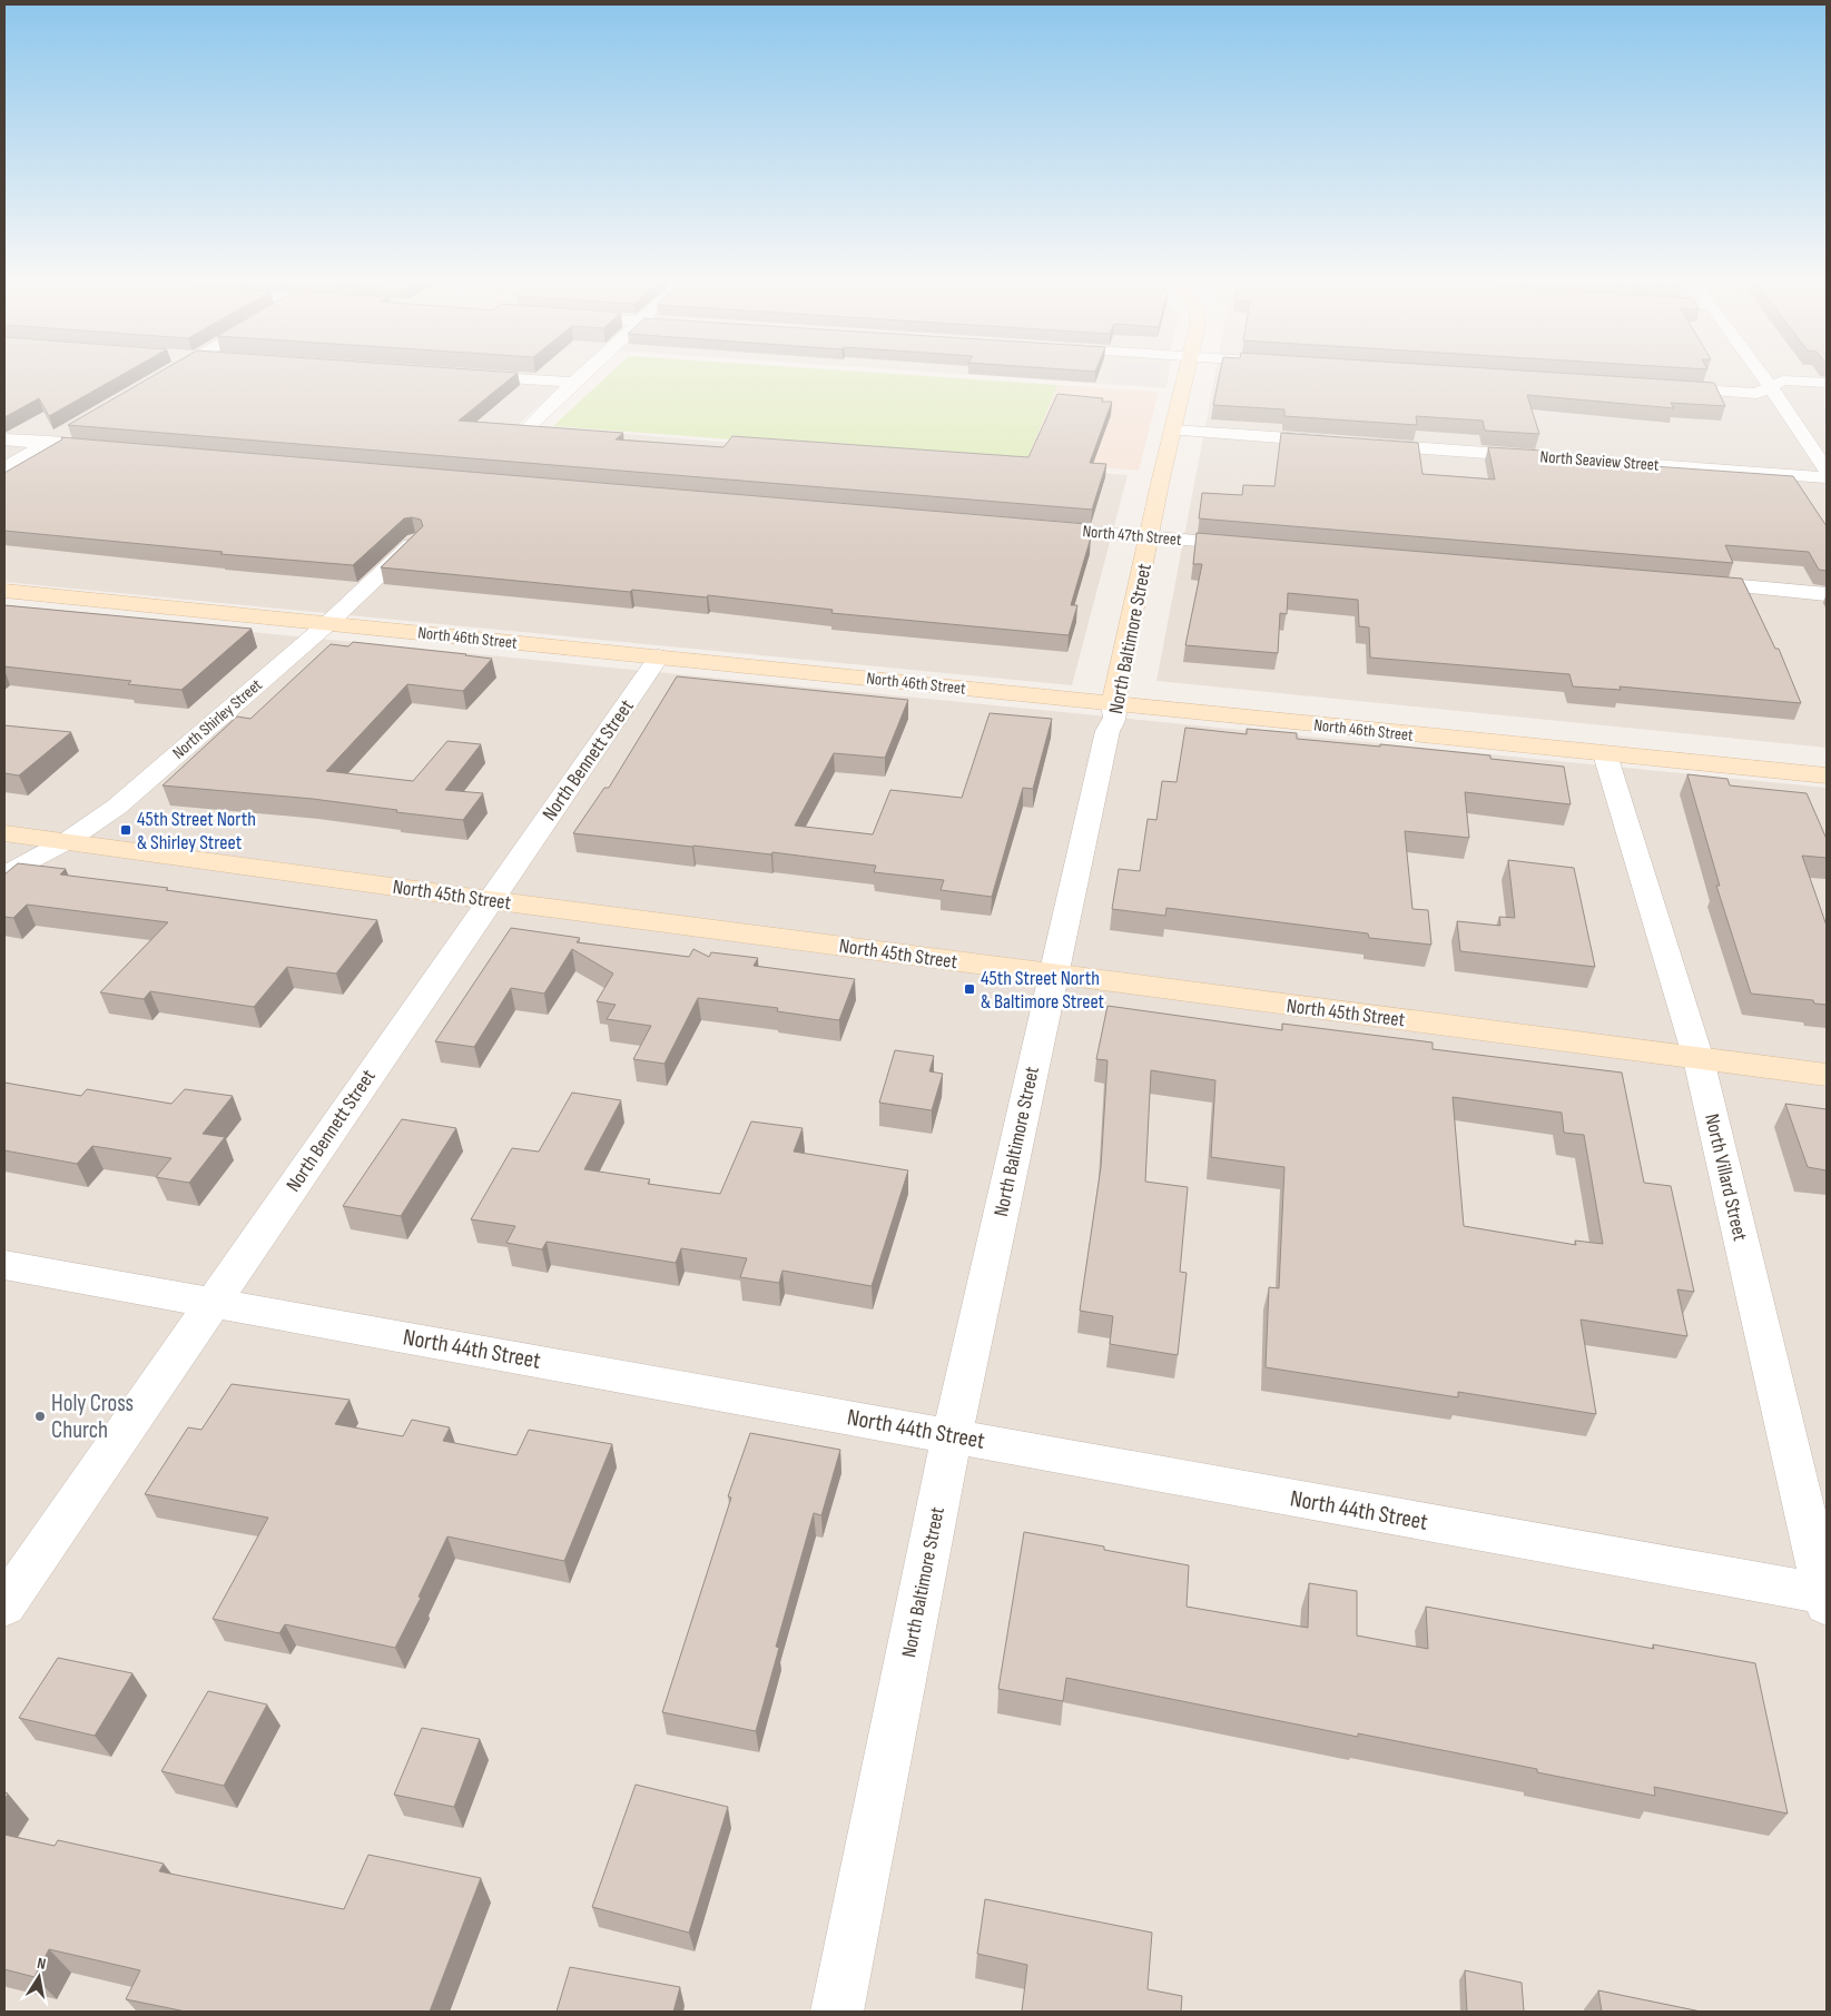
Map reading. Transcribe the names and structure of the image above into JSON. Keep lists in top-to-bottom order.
{
  "streets": {
    "street": [
      "North Seaview Street",
      "North 47th Street",
      "North 46th Street",
      "North Baltimore Street",
      "North Shirley Street",
      "North Bennett Street",
      "North 45th Street",
      "North Villard Street",
      "North 44th Street"
    ]
  },
  "crossings": [
    ["North 47th Street", "North Baltimore Street"],
    ["North 46th Street", "North Baltimore Street"],
    ["North 46th Street", "North Shirley Street"],
    ["North 46th Street", "North Bennett Street"],
    ["North 46th Street", "North Villard Street"],
    ["North Baltimore Street", "North 45th Street"],
    ["North Baltimore Street", "North 44th Street"],
    ["North Shirley Street", "North 45th Street"],
    ["North Bennett Street", "North 45th Street"],
    ["North Bennett Street", "North 44th Street"],
    ["North 45th Street", "North Villard Street"],
    ["North Villard Street", "North 44th Street"]
  ],
  "places": {
    "transit": ["45th Street North & Shirley Street", "45th Street North & Baltimore Street"],
    "other": ["Holy Cross Church"]
  },
  "north": "top"
}
